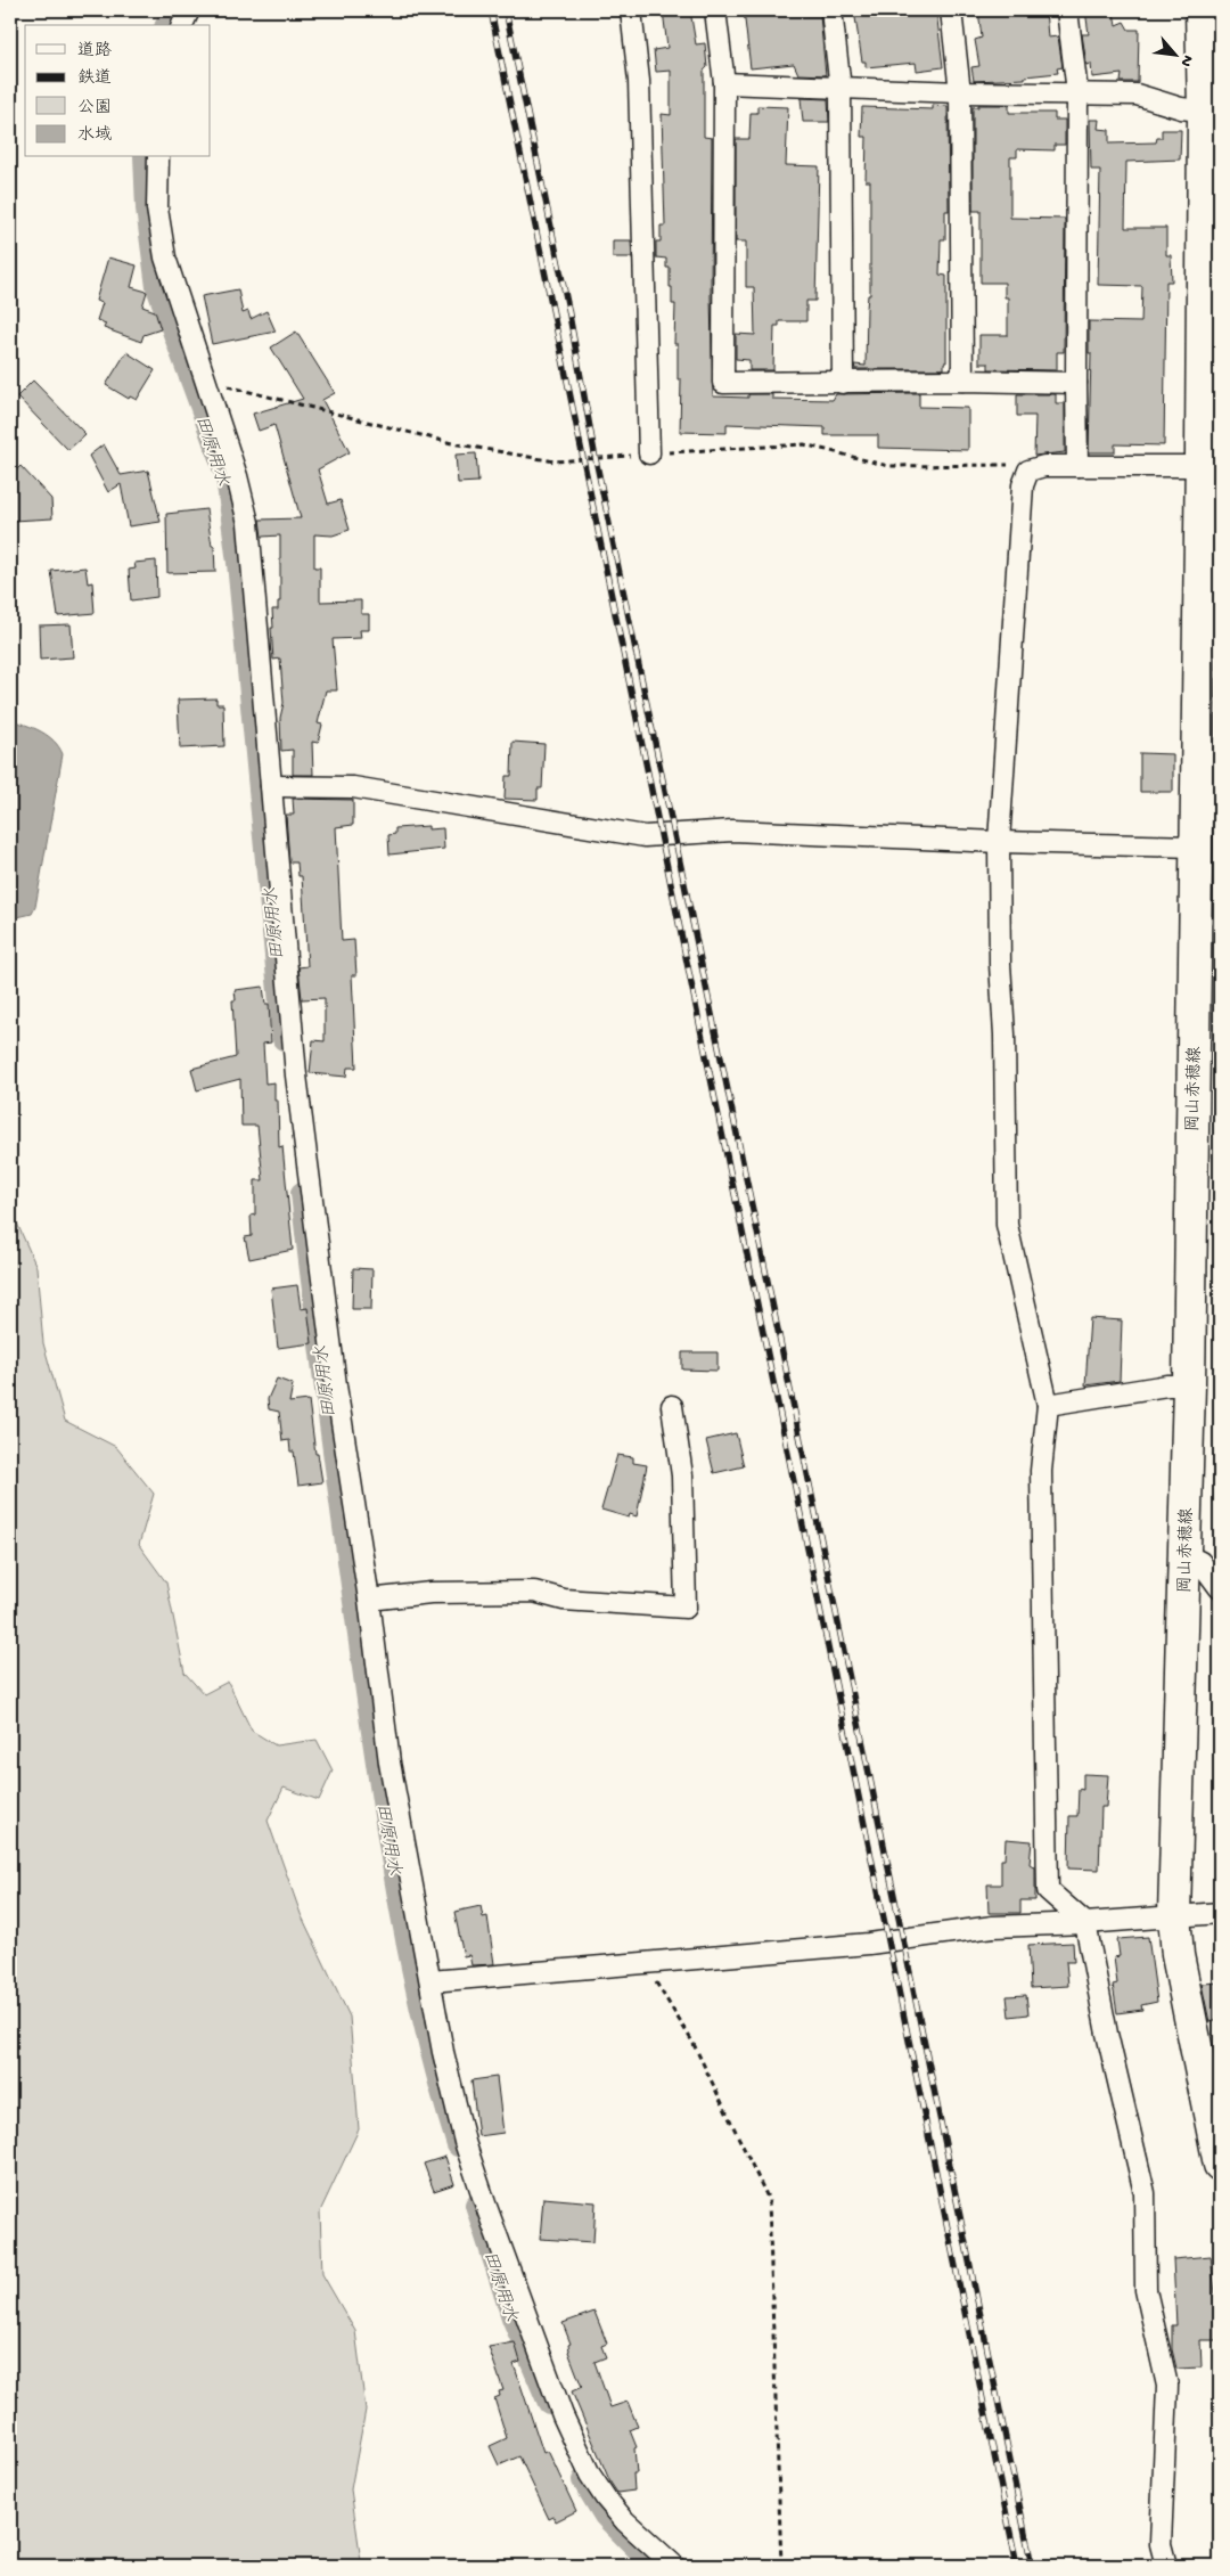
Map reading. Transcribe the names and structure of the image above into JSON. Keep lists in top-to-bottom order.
{
  "streets": {
    "main road": ["岡山赤穂線"]
  },
  "water": ["田原用水"],
  "legend": [
    "道路",
    "鉄道",
    "公園",
    "水域"
  ],
  "north": "bottom right"
}
